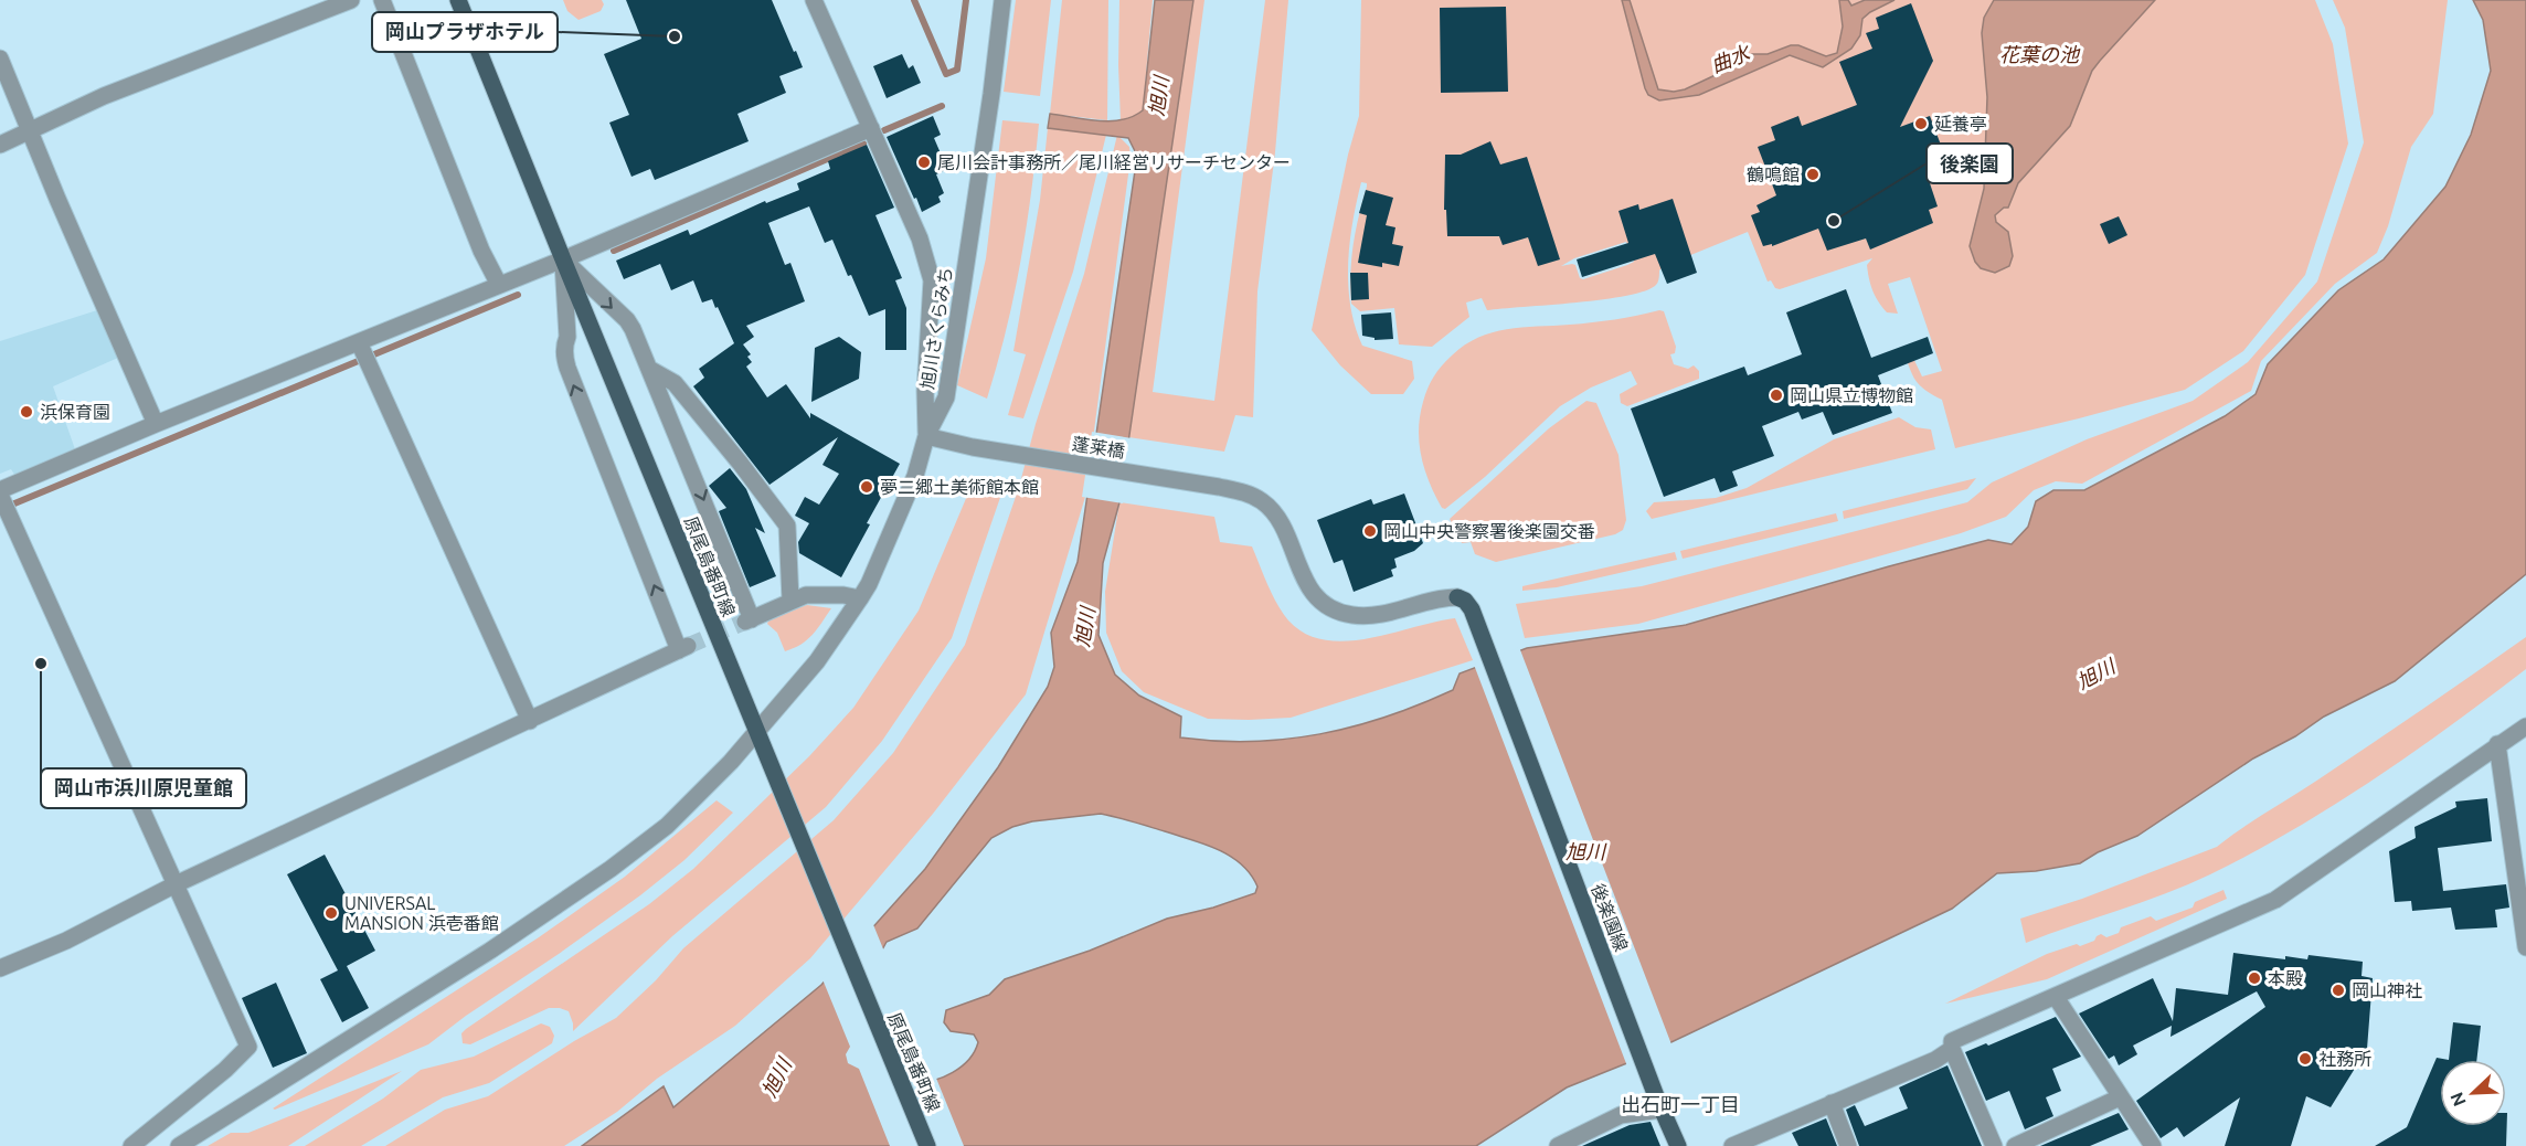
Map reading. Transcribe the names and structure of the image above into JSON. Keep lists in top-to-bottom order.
{
  "streets": {
    "main road": ["原尾島番町線", "後楽園線"],
    "street": ["旭川さくらみち", "蓬莱橋"]
  },
  "crossings": [
    ["旭川さくらみち", "蓬莱橋"],
    ["旭川さくらみち", "原尾島番町線"],
    ["蓬莱橋", "後楽園線"]
  ],
  "districts": ["出石町一丁目"],
  "water": ["花葉の池", "曲水", "旭川"],
  "places": [
    "岡山プラザホテル",
    "延養亭",
    "尾川会計事務所／尾川経営リサーチセンター",
    "鶴鳴館",
    "後楽園",
    "岡山県立博物館",
    "浜保育園",
    "夢二郷土美術館本館",
    "岡山中央警察署後楽園交番",
    "岡山市浜川原児童館",
    "UNIVERSAL MANSION 浜壱番館",
    "本殿",
    "岡山神社",
    "社務所"
  ],
  "north": "bottom left"
}
